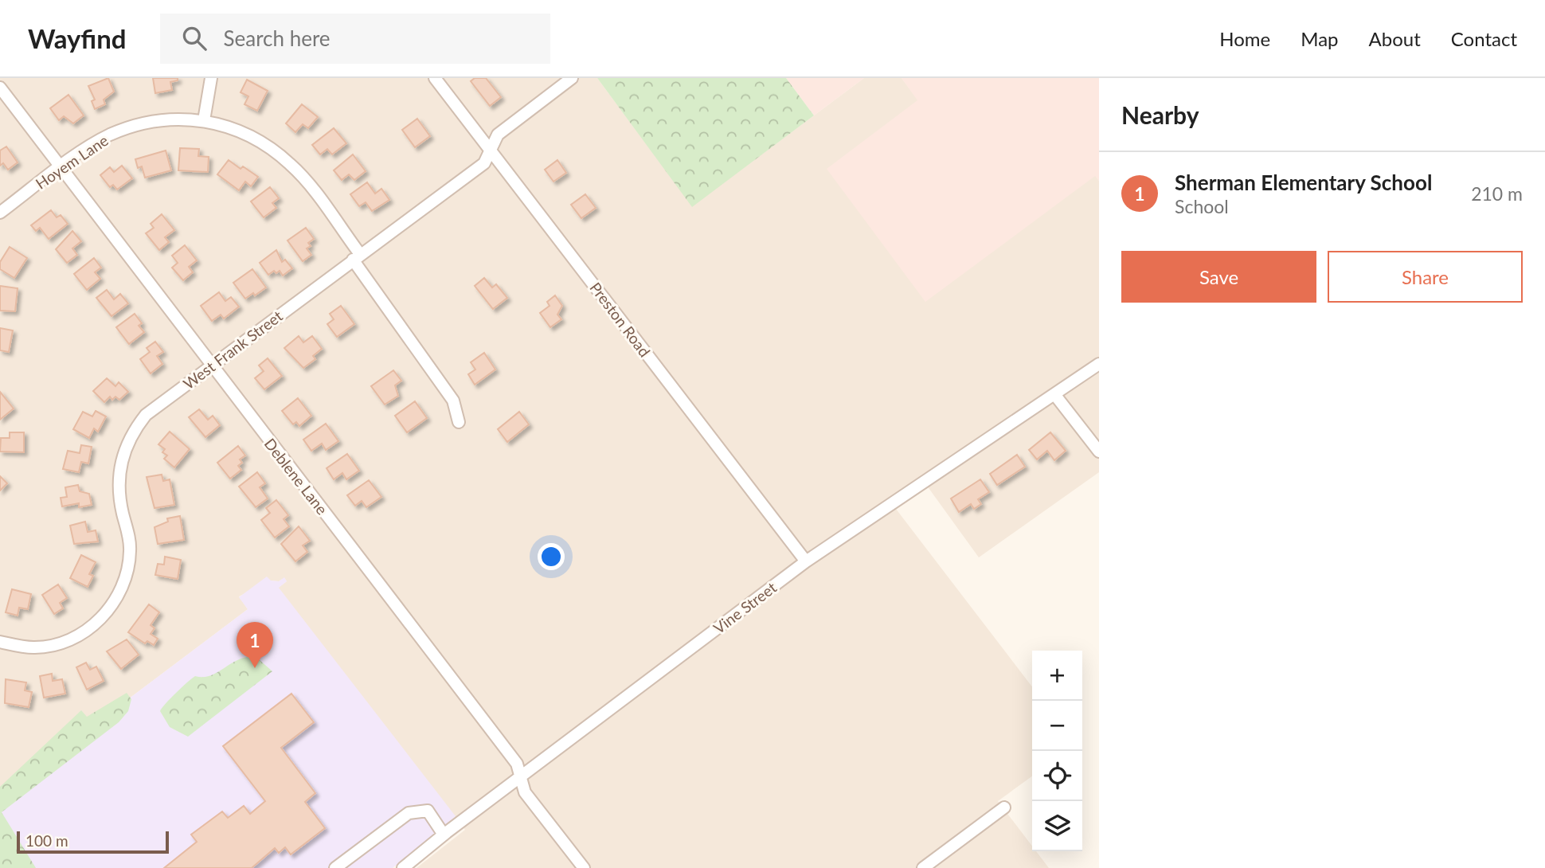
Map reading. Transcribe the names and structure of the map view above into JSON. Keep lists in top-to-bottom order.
{
  "streets": {
    "street": [
      "Hoyem Lane",
      "Preston Road",
      "West Frank Street",
      "Deblene Lane",
      "Vine Street"
    ]
  },
  "crossings": [
    ["Hoyem Lane", "West Frank Street"],
    ["Hoyem Lane", "Deblene Lane"],
    ["Preston Road", "West Frank Street"],
    ["Preston Road", "Vine Street"],
    ["West Frank Street", "Deblene Lane"],
    ["Deblene Lane", "Vine Street"]
  ],
  "scale_bar": "100 m",
  "page": {
    "header": "Wayfind",
    "search": "Search here",
    "nav": [
      "Home",
      "Map",
      "About",
      "Contact"
    ],
    "heading": "Nearby",
    "list": [
      {
        "mark": "1",
        "name": "Sherman Elementary School",
        "note": "School",
        "value": "210 m"
      }
    ],
    "buttons": ["Save", "Share"],
    "pins": "1",
    "map_buttons": ["+", "−"],
    "scale": "100 m"
  }
}
